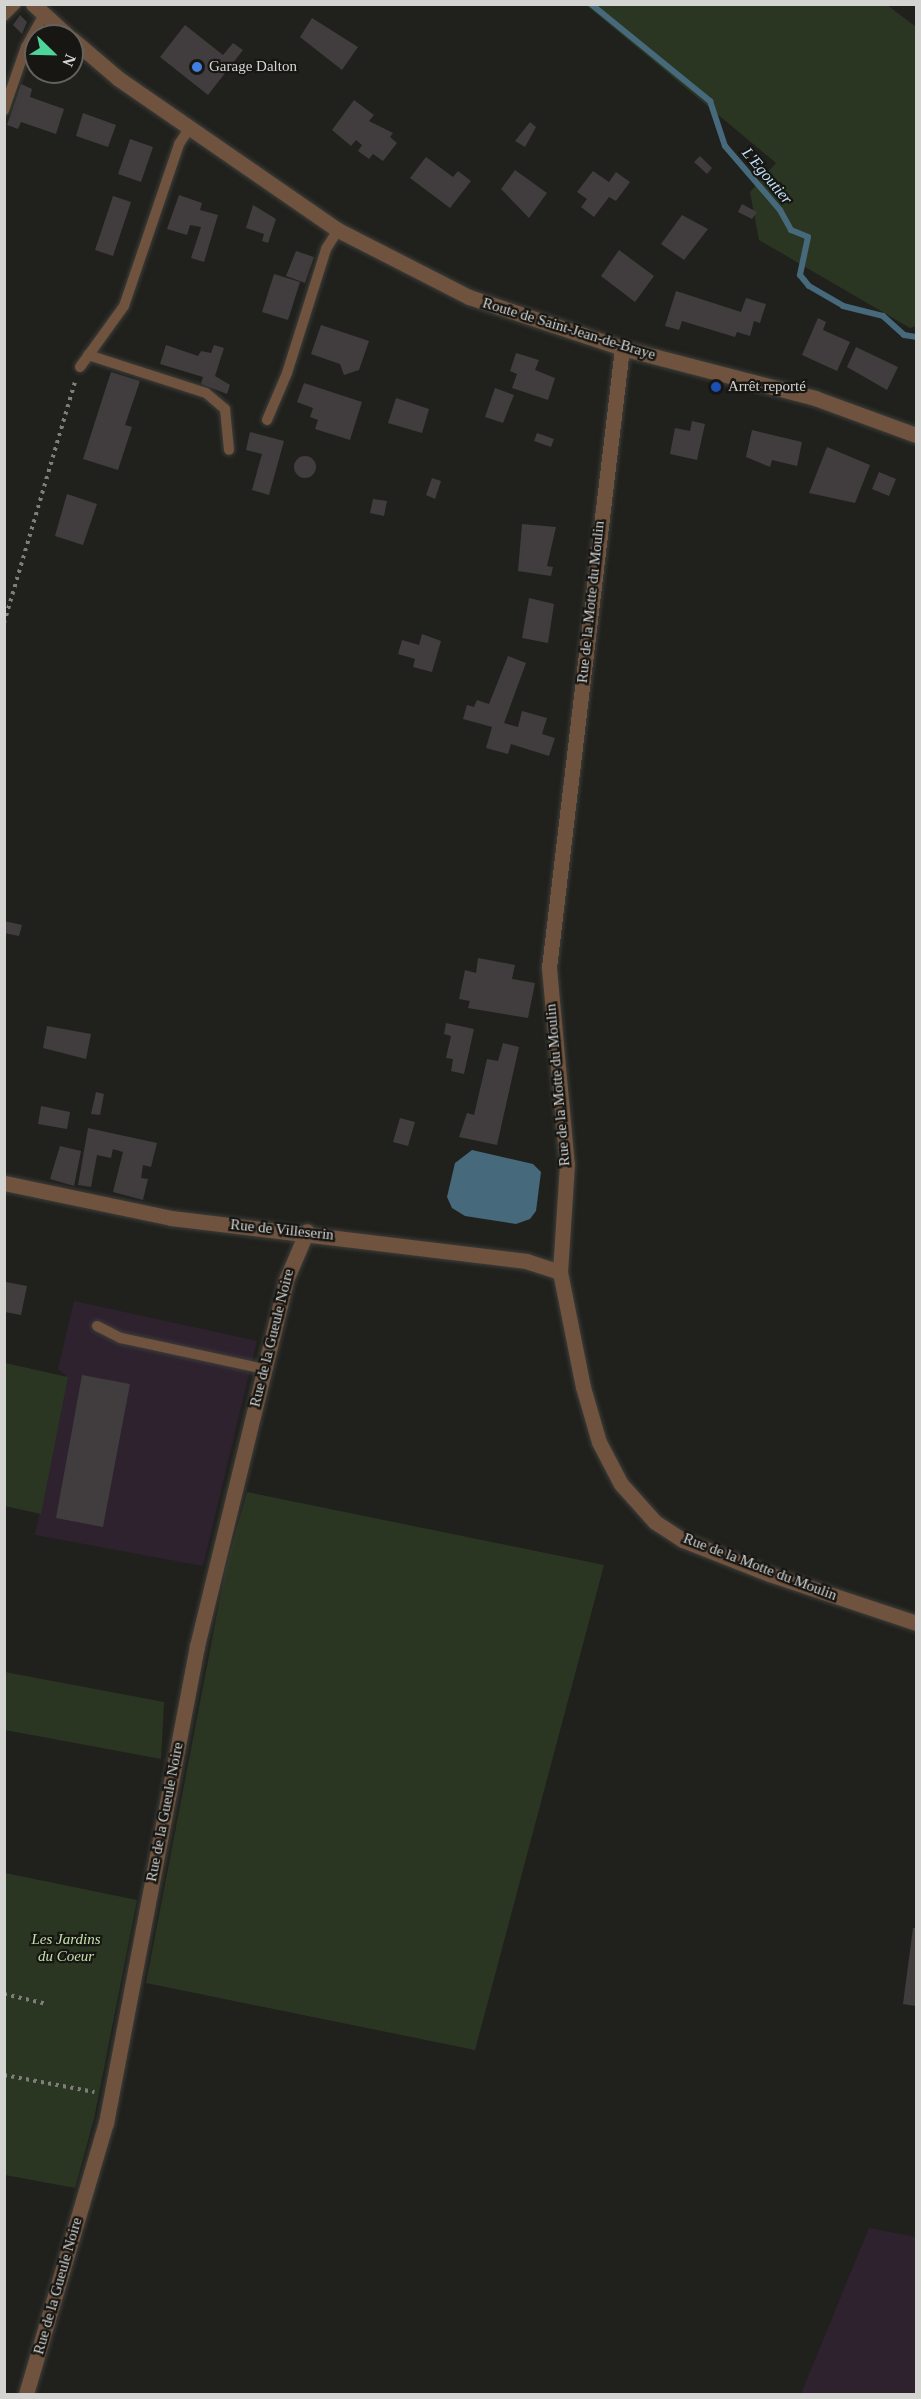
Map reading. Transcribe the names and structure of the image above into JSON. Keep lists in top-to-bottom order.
{
  "streets": {
    "street": [
      "Route de Saint-Jean-de-Braye",
      "Rue de la Motte du Moulin",
      "Rue de Villeserin",
      "Rue de la Gueule Noire"
    ]
  },
  "crossings": [
    ["Route de Saint-Jean-de-Braye", "Rue de la Motte du Moulin"],
    ["Rue de la Motte du Moulin", "Rue de Villeserin"],
    ["Rue de Villeserin", "Rue de la Gueule Noire"]
  ],
  "water": ["L'Egoutier"],
  "parks": ["Les Jardins du Coeur"],
  "places": ["Garage Dalton", "Arrêt reporté"],
  "north": "bottom right"
}
